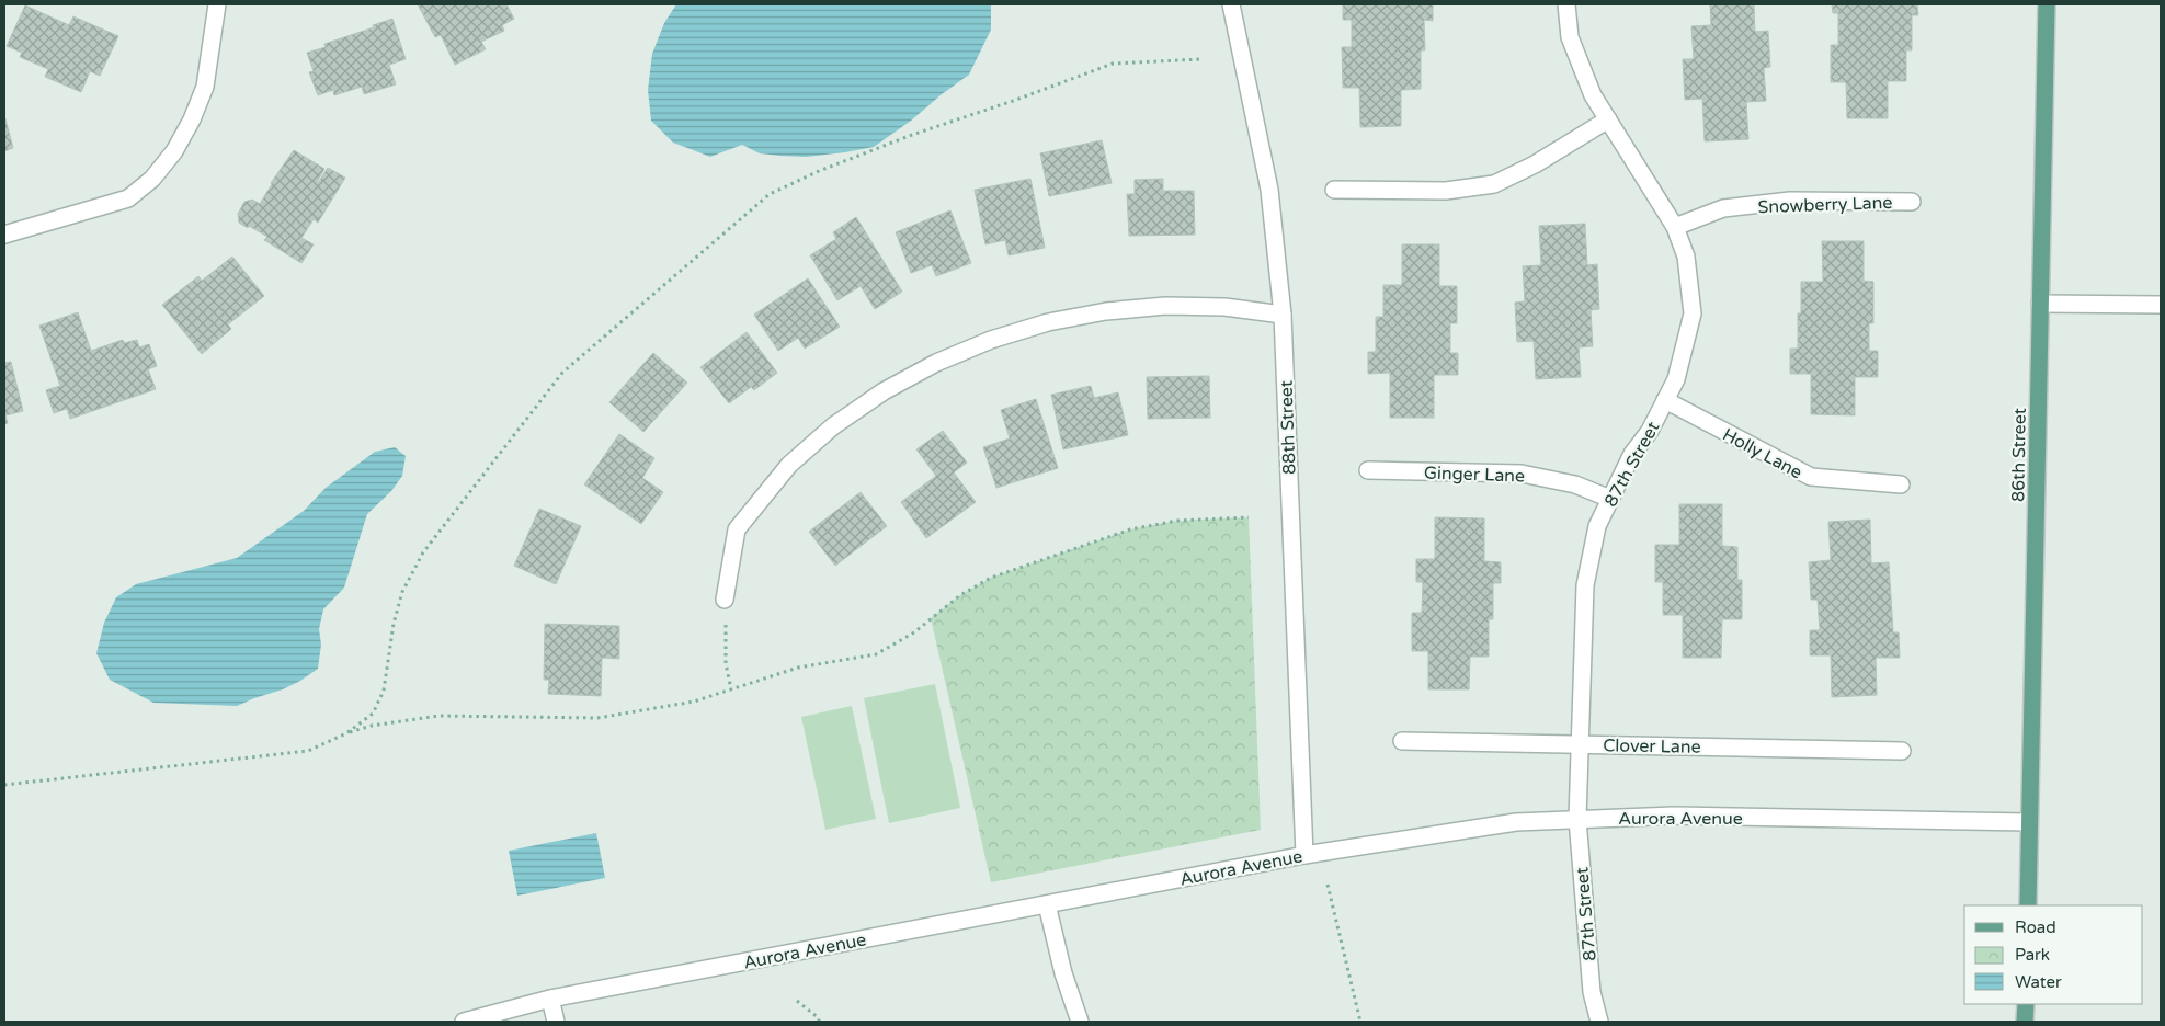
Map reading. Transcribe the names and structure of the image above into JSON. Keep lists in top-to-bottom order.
{
  "streets": {
    "main road": ["86th Street"],
    "street": [
      "Snowberry Lane",
      "88th Street",
      "Holly Lane",
      "87th Street",
      "Ginger Lane",
      "Clover Lane",
      "Aurora Avenue"
    ]
  },
  "crossings": [
    ["Snowberry Lane", "87th Street"],
    ["88th Street", "Aurora Avenue"],
    ["Holly Lane", "87th Street"],
    ["86th Street", "Aurora Avenue"],
    ["87th Street", "Ginger Lane"],
    ["87th Street", "Clover Lane"],
    ["87th Street", "Aurora Avenue"]
  ],
  "legend": ["Road", "Park", "Water"]
}
